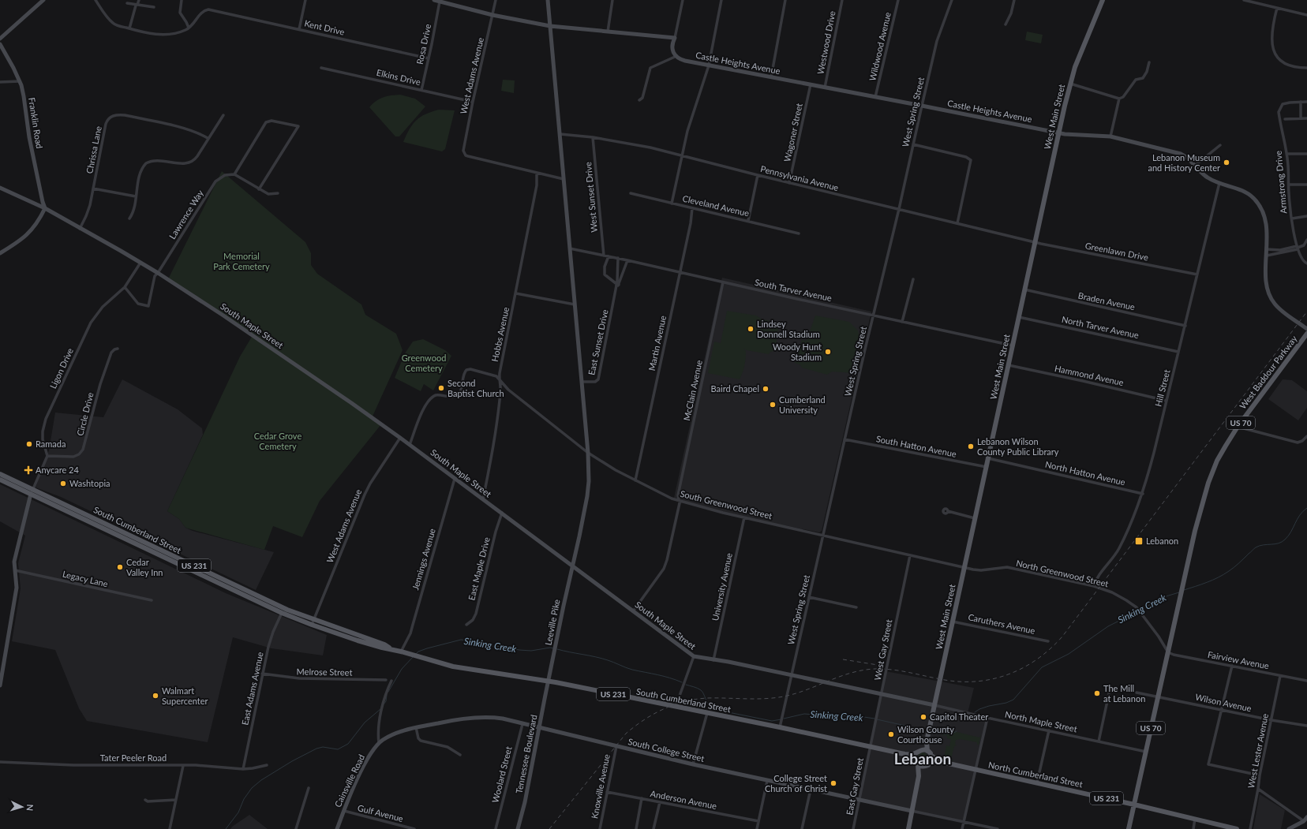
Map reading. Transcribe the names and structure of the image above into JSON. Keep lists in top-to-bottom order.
{
  "streets": {
    "main road": [
      "West Main Street",
      "West Baddour Parkway",
      "US 70",
      "South Cumberland Street",
      "US 231",
      "North Cumberland Street"
    ],
    "street": [
      "Kent Drive",
      "Westwood Drive",
      "Rosa Drive",
      "Wildwood Avenue",
      "Castle Heights Avenue",
      "West Adams Avenue",
      "Elkins Drive",
      "West Spring Street",
      "Franklin Road",
      "Wagoner Street",
      "Chrissa Lane",
      "Pennsylvania Avenue",
      "Armstrong Drive",
      "West Sunset Drive",
      "Cleveland Avenue",
      "Lawrence Way",
      "Greenlawn Drive",
      "South Tarver Avenue",
      "Braden Avenue",
      "South Maple Street",
      "North Tarver Avenue",
      "Hobbs Avenue",
      "East Sunset Drive",
      "Martin Avenue",
      "Ligon Drive",
      "Hammond Avenue",
      "Hill Street",
      "McClain Avenue",
      "Circle Drive",
      "South Hatton Avenue",
      "North Hatton Avenue",
      "South Greenwood Street",
      "Jennings Avenue",
      "East Maple Drive",
      "North Greenwood Street",
      "Legacy Lane",
      "University Avenue",
      "Leeville Pike",
      "Caruthers Avenue",
      "West Gay Street",
      "Fairview Avenue",
      "Melrose Street",
      "East Adams Avenue",
      "Wilson Avenue",
      "North Maple Street",
      "South College Street",
      "West Lester Avenue",
      "Tennessee Boulevard",
      "Tater Peeler Road",
      "Woolard Street",
      "Cainsville Road",
      "Knoxville Avenue",
      "East Gay Street",
      "Anderson Avenue",
      "Gulf Avenue"
    ]
  },
  "crossings": [
    ["Kent Drive", "Rosa Drive"],
    ["Westwood Drive", "Castle Heights Avenue"],
    ["Rosa Drive", "Elkins Drive"],
    ["Wildwood Avenue", "Castle Heights Avenue"],
    ["Castle Heights Avenue", "West Spring Street"],
    ["Castle Heights Avenue", "West Main Street"],
    ["Castle Heights Avenue", "Wagoner Street"],
    ["Castle Heights Avenue", "Hill Street"],
    ["West Adams Avenue", "Elkins Drive"],
    ["West Adams Avenue", "South Maple Street"],
    ["West Adams Avenue", "Hobbs Avenue"],
    ["West Adams Avenue", "South Cumberland Street"],
    ["West Spring Street", "Pennsylvania Avenue"],
    ["West Spring Street", "South Tarver Avenue"],
    ["West Spring Street", "South Maple Street"],
    ["West Spring Street", "South Hatton Avenue"],
    ["West Spring Street", "South Greenwood Street"],
    ["West Spring Street", "South Cumberland Street"],
    ["West Main Street", "Pennsylvania Avenue"],
    ["West Main Street", "Greenlawn Drive"],
    ["West Main Street", "South Tarver Avenue"],
    ["West Main Street", "Braden Avenue"],
    ["West Main Street", "South Maple Street"],
    ["West Main Street", "North Tarver Avenue"],
    ["West Main Street", "Hammond Avenue"],
    ["West Main Street", "South Hatton Avenue"],
    ["West Main Street", "North Hatton Avenue"],
    ["West Main Street", "South Greenwood Street"],
    ["West Main Street", "South Cumberland Street"],
    ["West Main Street", "US 231"],
    ["West Main Street", "North Greenwood Street"],
    ["West Main Street", "Caruthers Avenue"],
    ["West Main Street", "North Maple Street"],
    ["West Main Street", "North Cumberland Street"],
    ["Franklin Road", "South Maple Street"],
    ["Wagoner Street", "Pennsylvania Avenue"],
    ["Chrissa Lane", "South Maple Street"],
    ["Pennsylvania Avenue", "West Sunset Drive"],
    ["Pennsylvania Avenue", "Greenlawn Drive"],
    ["Pennsylvania Avenue", "Leeville Pike"],
    ["West Sunset Drive", "South Tarver Avenue"],
    ["Cleveland Avenue", "Martin Avenue"],
    ["Lawrence Way", "South Maple Street"],
    ["Lawrence Way", "Ligon Drive"],
    ["Greenlawn Drive", "Hill Street"],
    ["South Tarver Avenue", "East Sunset Drive"],
    ["South Tarver Avenue", "Martin Avenue"],
    ["South Tarver Avenue", "McClain Avenue"],
    ["South Tarver Avenue", "Leeville Pike"],
    ["Braden Avenue", "Hill Street"],
    ["South Maple Street", "Hobbs Avenue"],
    ["South Maple Street", "Ligon Drive"],
    ["South Maple Street", "McClain Avenue"],
    ["South Maple Street", "Jennings Avenue"],
    ["South Maple Street", "East Maple Drive"],
    ["South Maple Street", "University Avenue"],
    ["South Maple Street", "Leeville Pike"],
    ["South Maple Street", "West Gay Street"],
    ["South Maple Street", "North Maple Street"],
    ["North Tarver Avenue", "Hill Street"],
    ["Hobbs Avenue", "South Greenwood Street"],
    ["East Sunset Drive", "Leeville Pike"],
    ["Martin Avenue", "South Greenwood Street"],
    ["Ligon Drive", "Circle Drive"],
    ["West Baddour Parkway", "US 70"],
    ["West Baddour Parkway", "North Greenwood Street"],
    ["West Baddour Parkway", "Fairview Avenue"],
    ["Hammond Avenue", "Hill Street"],
    ["Hill Street", "North Hatton Avenue"],
    ["Hill Street", "North Greenwood Street"],
    ["McClain Avenue", "South Greenwood Street"],
    ["US 70", "North Greenwood Street"],
    ["US 70", "Fairview Avenue"],
    ["US 70", "Wilson Avenue"],
    ["US 70", "North Maple Street"],
    ["US 70", "North Cumberland Street"],
    ["South Greenwood Street", "North Greenwood Street"],
    ["South Greenwood Street", "University Avenue"],
    ["South Greenwood Street", "Leeville Pike"],
    ["South Greenwood Street", "West Gay Street"],
    ["South Cumberland Street", "Jennings Avenue"],
    ["South Cumberland Street", "US 231"],
    ["South Cumberland Street", "Leeville Pike"],
    ["South Cumberland Street", "West Gay Street"],
    ["South Cumberland Street", "East Adams Avenue"],
    ["South Cumberland Street", "Tennessee Boulevard"],
    ["South Cumberland Street", "North Cumberland Street"],
    ["South Cumberland Street", "East Gay Street"],
    ["US 231", "North Cumberland Street"],
    ["North Greenwood Street", "Fairview Avenue"],
    ["Leeville Pike", "Tennessee Boulevard"],
    ["West Gay Street", "East Gay Street"],
    ["Fairview Avenue", "West Lester Avenue"],
    ["Melrose Street", "East Adams Avenue"],
    ["East Adams Avenue", "Tater Peeler Road"],
    ["Wilson Avenue", "West Lester Avenue"],
    ["South College Street", "Tennessee Boulevard"],
    ["South College Street", "Woolard Street"],
    ["South College Street", "Cainsville Road"],
    ["South College Street", "Knoxville Avenue"],
    ["South College Street", "East Gay Street"],
    ["Cainsville Road", "Gulf Avenue"],
    ["Knoxville Avenue", "Anderson Avenue"]
  ],
  "districts": ["Lebanon"],
  "water": ["Sinking Creek"],
  "parks": ["Memorial Park Cemetery", "Greenwood Cemetery", "Cedar Grove Cemetery"],
  "places": {
    "other": [
      "Lebanon Museum and History Center",
      "Lindsey Donnell Stadium",
      "Woody Hunt Stadium",
      "Second Baptist Church",
      "Baird Chapel",
      "Cumberland University",
      "Ramada",
      "Lebanon Wilson County Public Library",
      "Washtopia",
      "Cedar Valley Inn",
      "The Mill at Lebanon",
      "Walmart Supercenter",
      "Capitol Theater",
      "Wilson County Courthouse",
      "College Street Church of Christ"
    ],
    "health": ["Anycare 24"],
    "transit": ["Lebanon"]
  },
  "north": "right"
}
